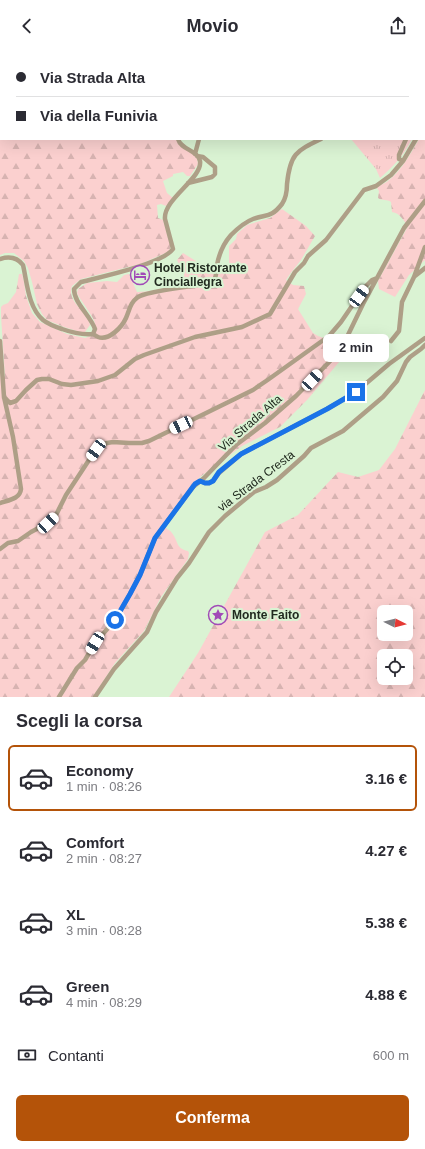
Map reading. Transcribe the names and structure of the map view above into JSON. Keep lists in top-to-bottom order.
{
  "streets": {
    "street": ["Via Strada Alta", "via Strada Cresta"]
  },
  "places": {
    "hotel": ["Hotel Ristorante Cinciallegra"],
    "place": ["Monte Faito"]
  },
  "north": "right",
  "page": {
    "header": "Movio",
    "banner": ["Via Strada Alta", "Via della Funivia"],
    "bubble": "2 min",
    "heading": "Scegli la corsa",
    "list": [
      {
        "name": "Economy",
        "note": "1 min · 08:26",
        "value": "3.16 €"
      },
      {
        "name": "Comfort",
        "note": "2 min · 08:27",
        "value": "4.27 €"
      },
      {
        "name": "XL",
        "note": "3 min · 08:28",
        "value": "5.38 €"
      },
      {
        "name": "Green",
        "note": "4 min · 08:29",
        "value": "4.88 €"
      }
    ],
    "pay": ["Contanti", "600 m"],
    "buttons": "Conferma"
  }
}
